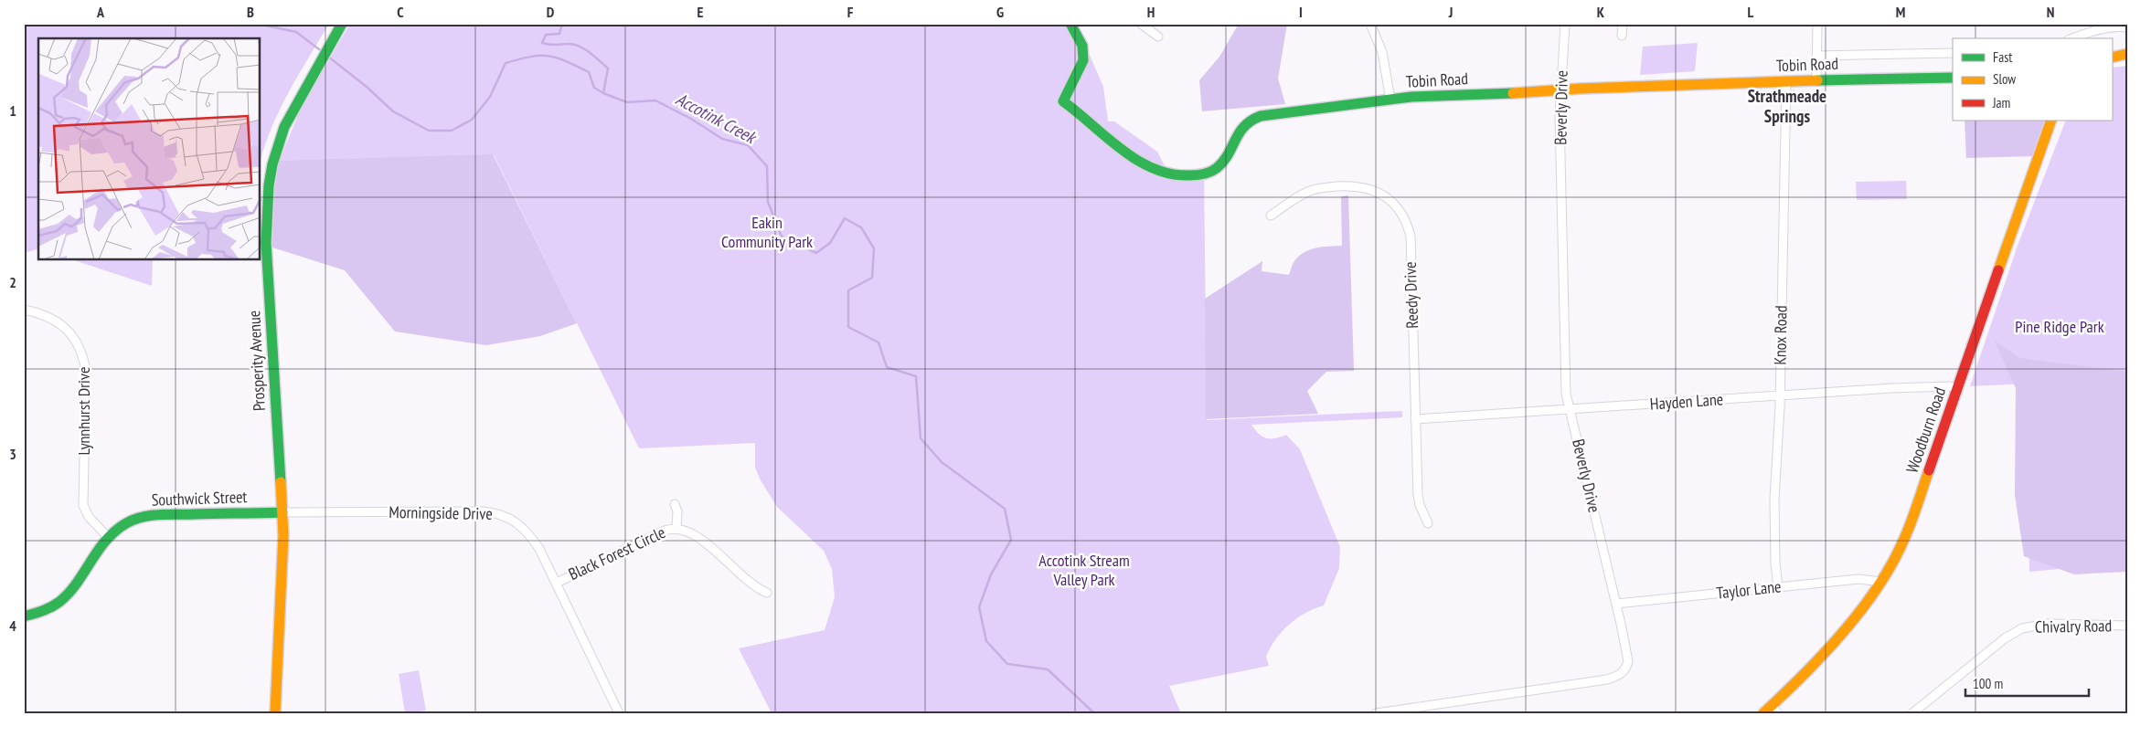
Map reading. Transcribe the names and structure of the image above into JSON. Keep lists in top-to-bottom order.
{
  "streets": {
    "street": [
      "Tobin Road",
      "Beverly Drive",
      "Reedy Drive",
      "Knox Road",
      "Prosperity Avenue",
      "Hayden Lane",
      "Lynnhurst Drive",
      "Woodburn Road",
      "Southwick Street",
      "Morningside Drive",
      "Black Forest Circle",
      "Taylor Lane",
      "Chivalry Road"
    ]
  },
  "crossings": [
    ["Tobin Road", "Beverly Drive"],
    ["Tobin Road", "Knox Road"],
    ["Beverly Drive", "Hayden Lane"],
    ["Beverly Drive", "Taylor Lane"],
    ["Reedy Drive", "Hayden Lane"],
    ["Knox Road", "Hayden Lane"],
    ["Knox Road", "Taylor Lane"],
    ["Prosperity Avenue", "Southwick Street"],
    ["Prosperity Avenue", "Morningside Drive"],
    ["Hayden Lane", "Woodburn Road"],
    ["Lynnhurst Drive", "Southwick Street"],
    ["Woodburn Road", "Taylor Lane"],
    ["Southwick Street", "Morningside Drive"],
    ["Morningside Drive", "Black Forest Circle"]
  ],
  "districts": ["Strathmeade Springs"],
  "water": ["Accotink Creek"],
  "parks": ["Eakin Community Park", "Pine Ridge Park", "Accotink Stream Valley Park"],
  "legend": ["Fast", "Slow", "Jam"],
  "scale_bar": "100 m",
  "grid": {
    "columns": [
      "A",
      "B",
      "C",
      "D",
      "E",
      "F",
      "G",
      "H",
      "I",
      "J",
      "K",
      "L",
      "M",
      "N"
    ],
    "rows": [
      "1",
      "2",
      "3",
      "4"
    ]
  }
}
